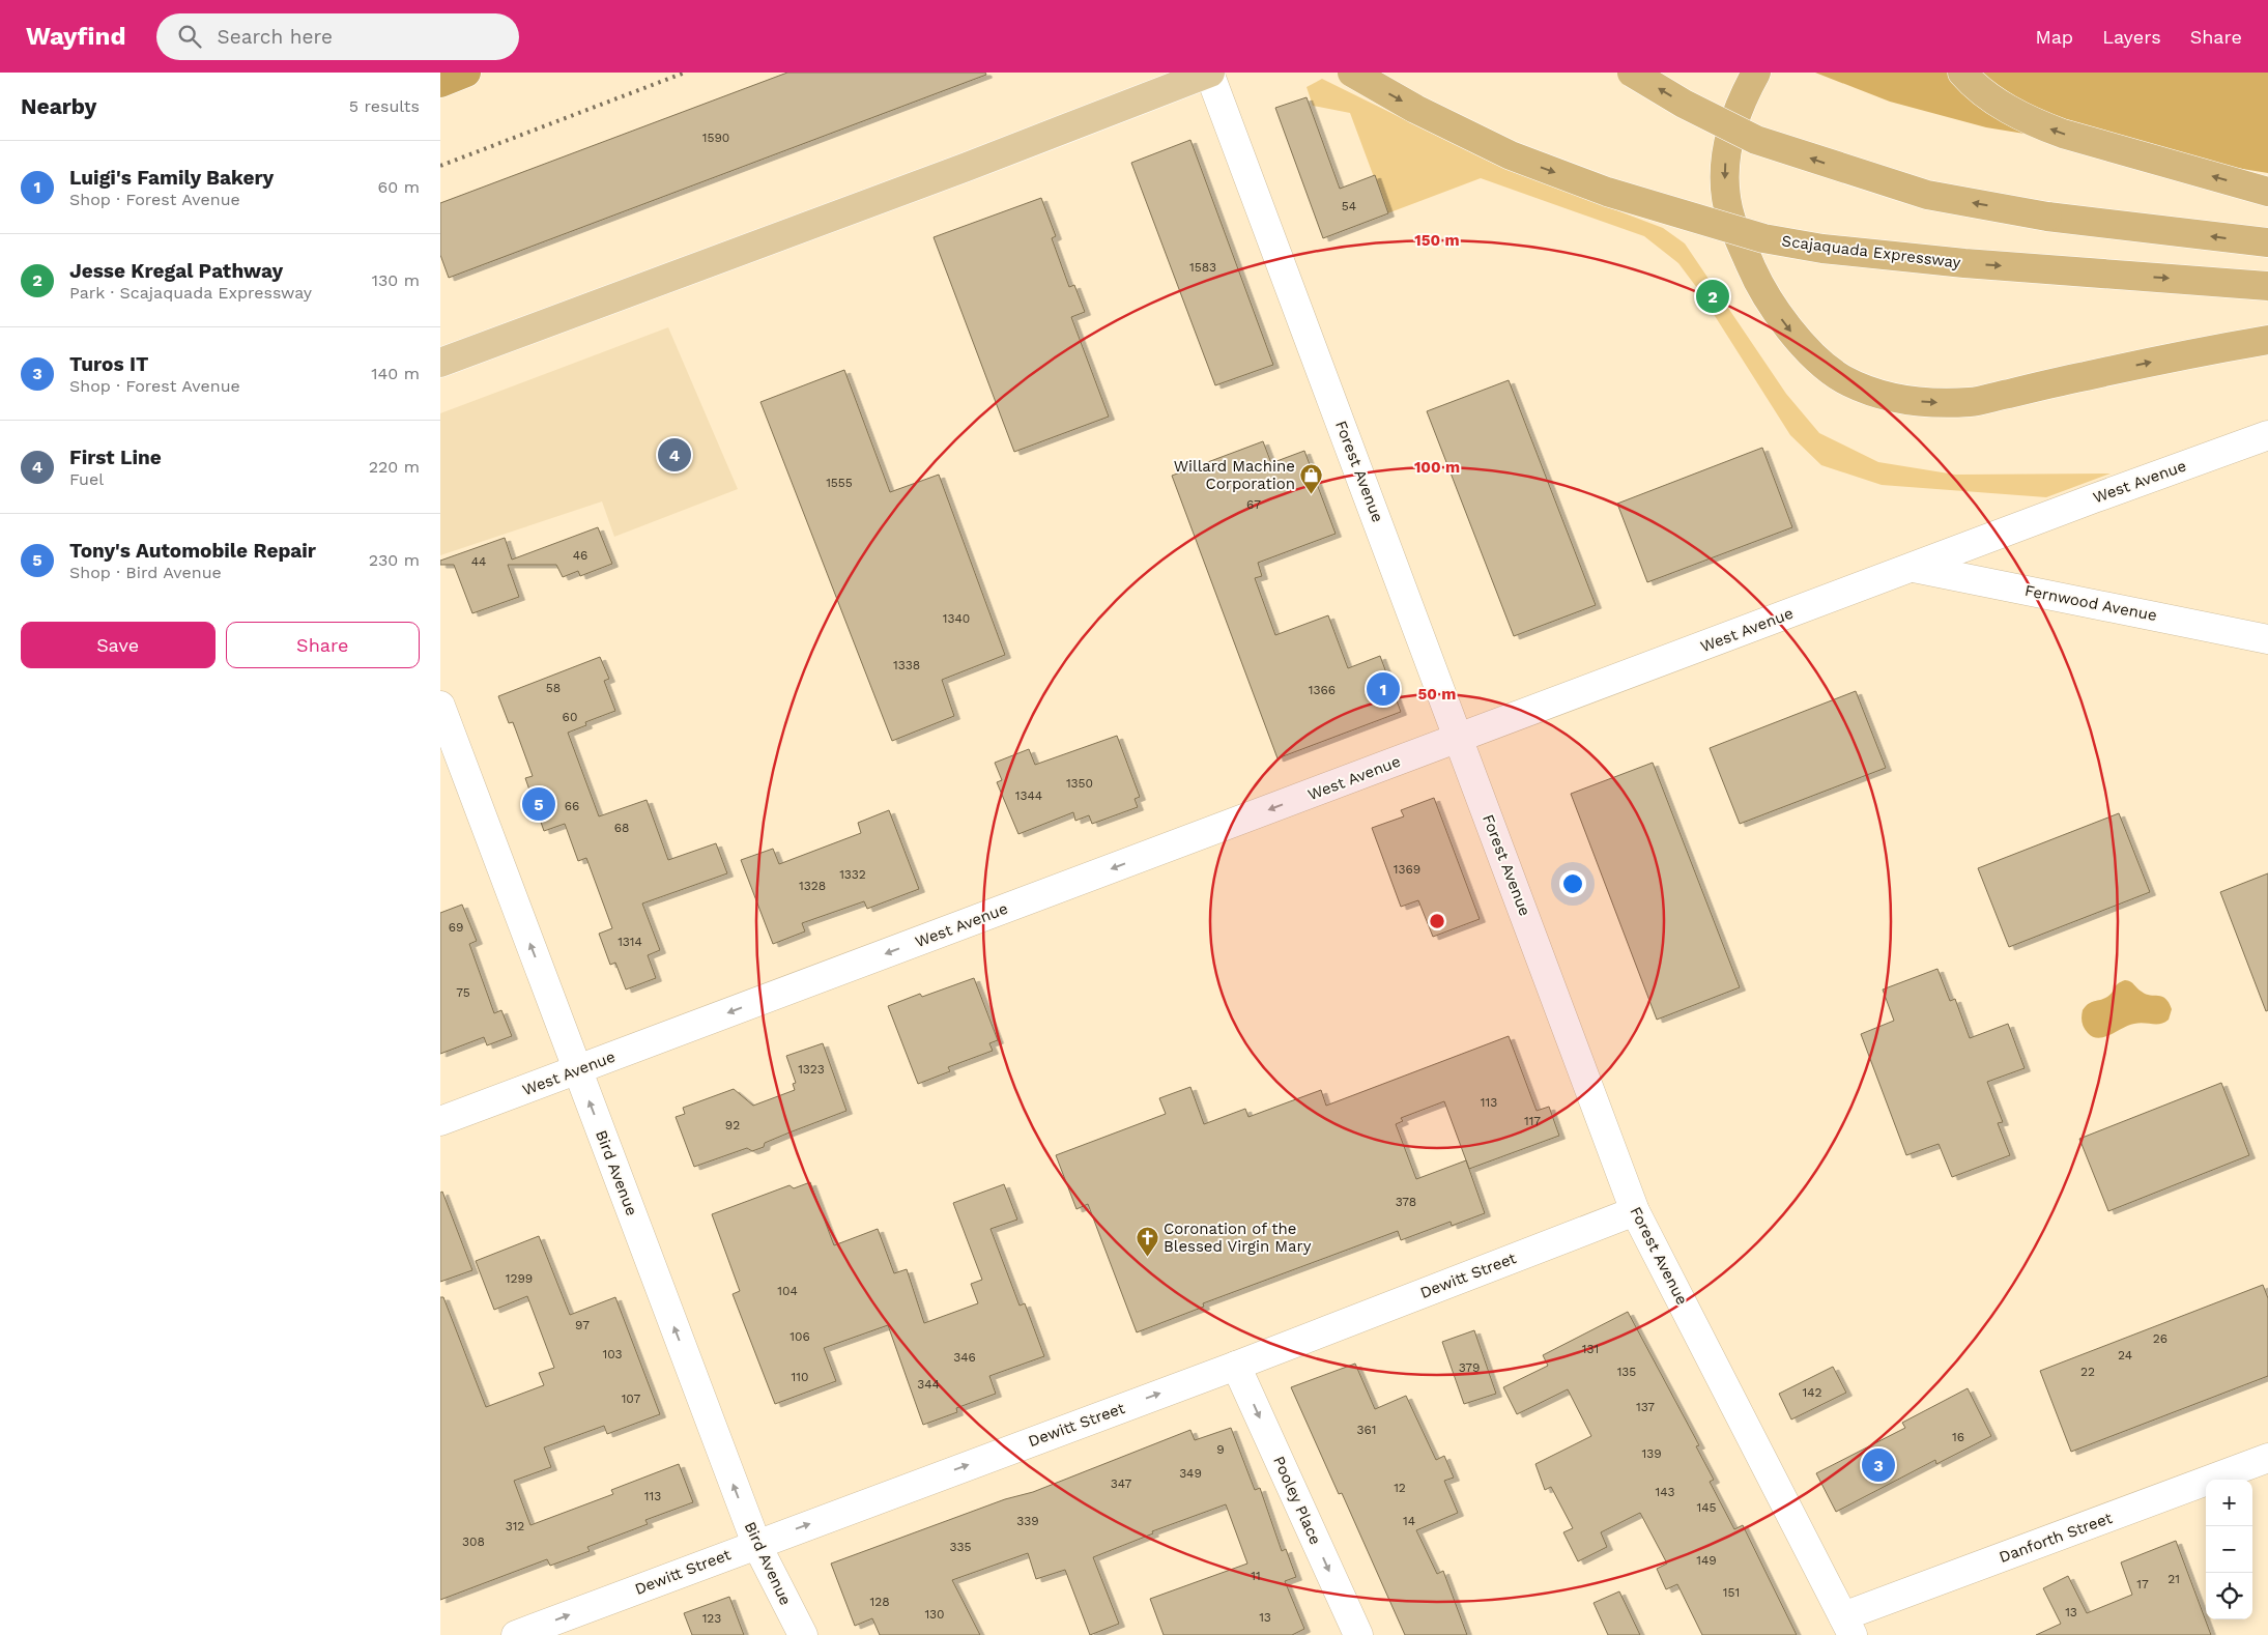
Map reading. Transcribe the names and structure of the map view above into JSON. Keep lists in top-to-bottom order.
{
  "streets": {
    "highway": ["Scajaquada Expressway"],
    "street": [
      "Forest Avenue",
      "West Avenue",
      "Fernwood Avenue",
      "Bird Avenue",
      "Dewitt Street",
      "Pooley Place",
      "Danforth Street"
    ]
  },
  "crossings": [
    ["Forest Avenue", "West Avenue"],
    ["Forest Avenue", "Dewitt Street"],
    ["Forest Avenue", "Danforth Street"],
    ["West Avenue", "Fernwood Avenue"],
    ["West Avenue", "Bird Avenue"],
    ["Bird Avenue", "Dewitt Street"],
    ["Dewitt Street", "Pooley Place"]
  ],
  "one_way": [
    "West Avenue",
    "Bird Avenue",
    "Dewitt Street",
    "Pooley Place"
  ],
  "places": {
    "shop": ["Willard Machine Corporation"],
    "church": ["Coronation of the Blessed Virgin Mary"]
  },
  "house_numbers": [
    "1590",
    "54",
    "1583",
    "1555",
    "67",
    "46",
    "44",
    "1340",
    "1338",
    "58",
    "1366",
    "60",
    "1350",
    "1344",
    "66",
    "68",
    "1369",
    "1332",
    "1328",
    "69",
    "1314",
    "75",
    "1323",
    "113",
    "117",
    "92",
    "378",
    "1299",
    "104",
    "97",
    "106",
    "26",
    "131",
    "103",
    "24",
    "346",
    "379",
    "135",
    "22",
    "110",
    "344",
    "142",
    "107",
    "137",
    "361",
    "16",
    "9",
    "139",
    "349",
    "347",
    "12",
    "143",
    "113",
    "145",
    "339",
    "14",
    "312",
    "308",
    "335",
    "149",
    "11",
    "21",
    "17",
    "151",
    "128",
    "13",
    "130",
    "13",
    "123"
  ],
  "page": {
    "header": "Wayfind",
    "search": "Search here",
    "nav": ["Map", "Layers", "Share"],
    "heading": ["Nearby", "5 results"],
    "list": [
      {
        "mark": "1",
        "name": "Luigi's Family Bakery",
        "note": "Shop · Forest Avenue",
        "value": "60 m"
      },
      {
        "mark": "2",
        "name": "Jesse Kregal Pathway",
        "note": "Park · Scajaquada Expressway",
        "value": "130 m"
      },
      {
        "mark": "3",
        "name": "Turos IT",
        "note": "Shop · Forest Avenue",
        "value": "140 m"
      },
      {
        "mark": "4",
        "name": "First Line",
        "note": "Fuel",
        "value": "220 m"
      },
      {
        "mark": "5",
        "name": "Tony's Automobile Repair",
        "note": "Shop · Bird Avenue",
        "value": "230 m"
      }
    ],
    "pins": [
      "2",
      "4",
      "1",
      "5",
      "3"
    ],
    "buttons": ["Save", "Share"],
    "map_buttons": ["+", "−"]
  },
  "rings": ["150 m", "100 m", "50 m"]
}
